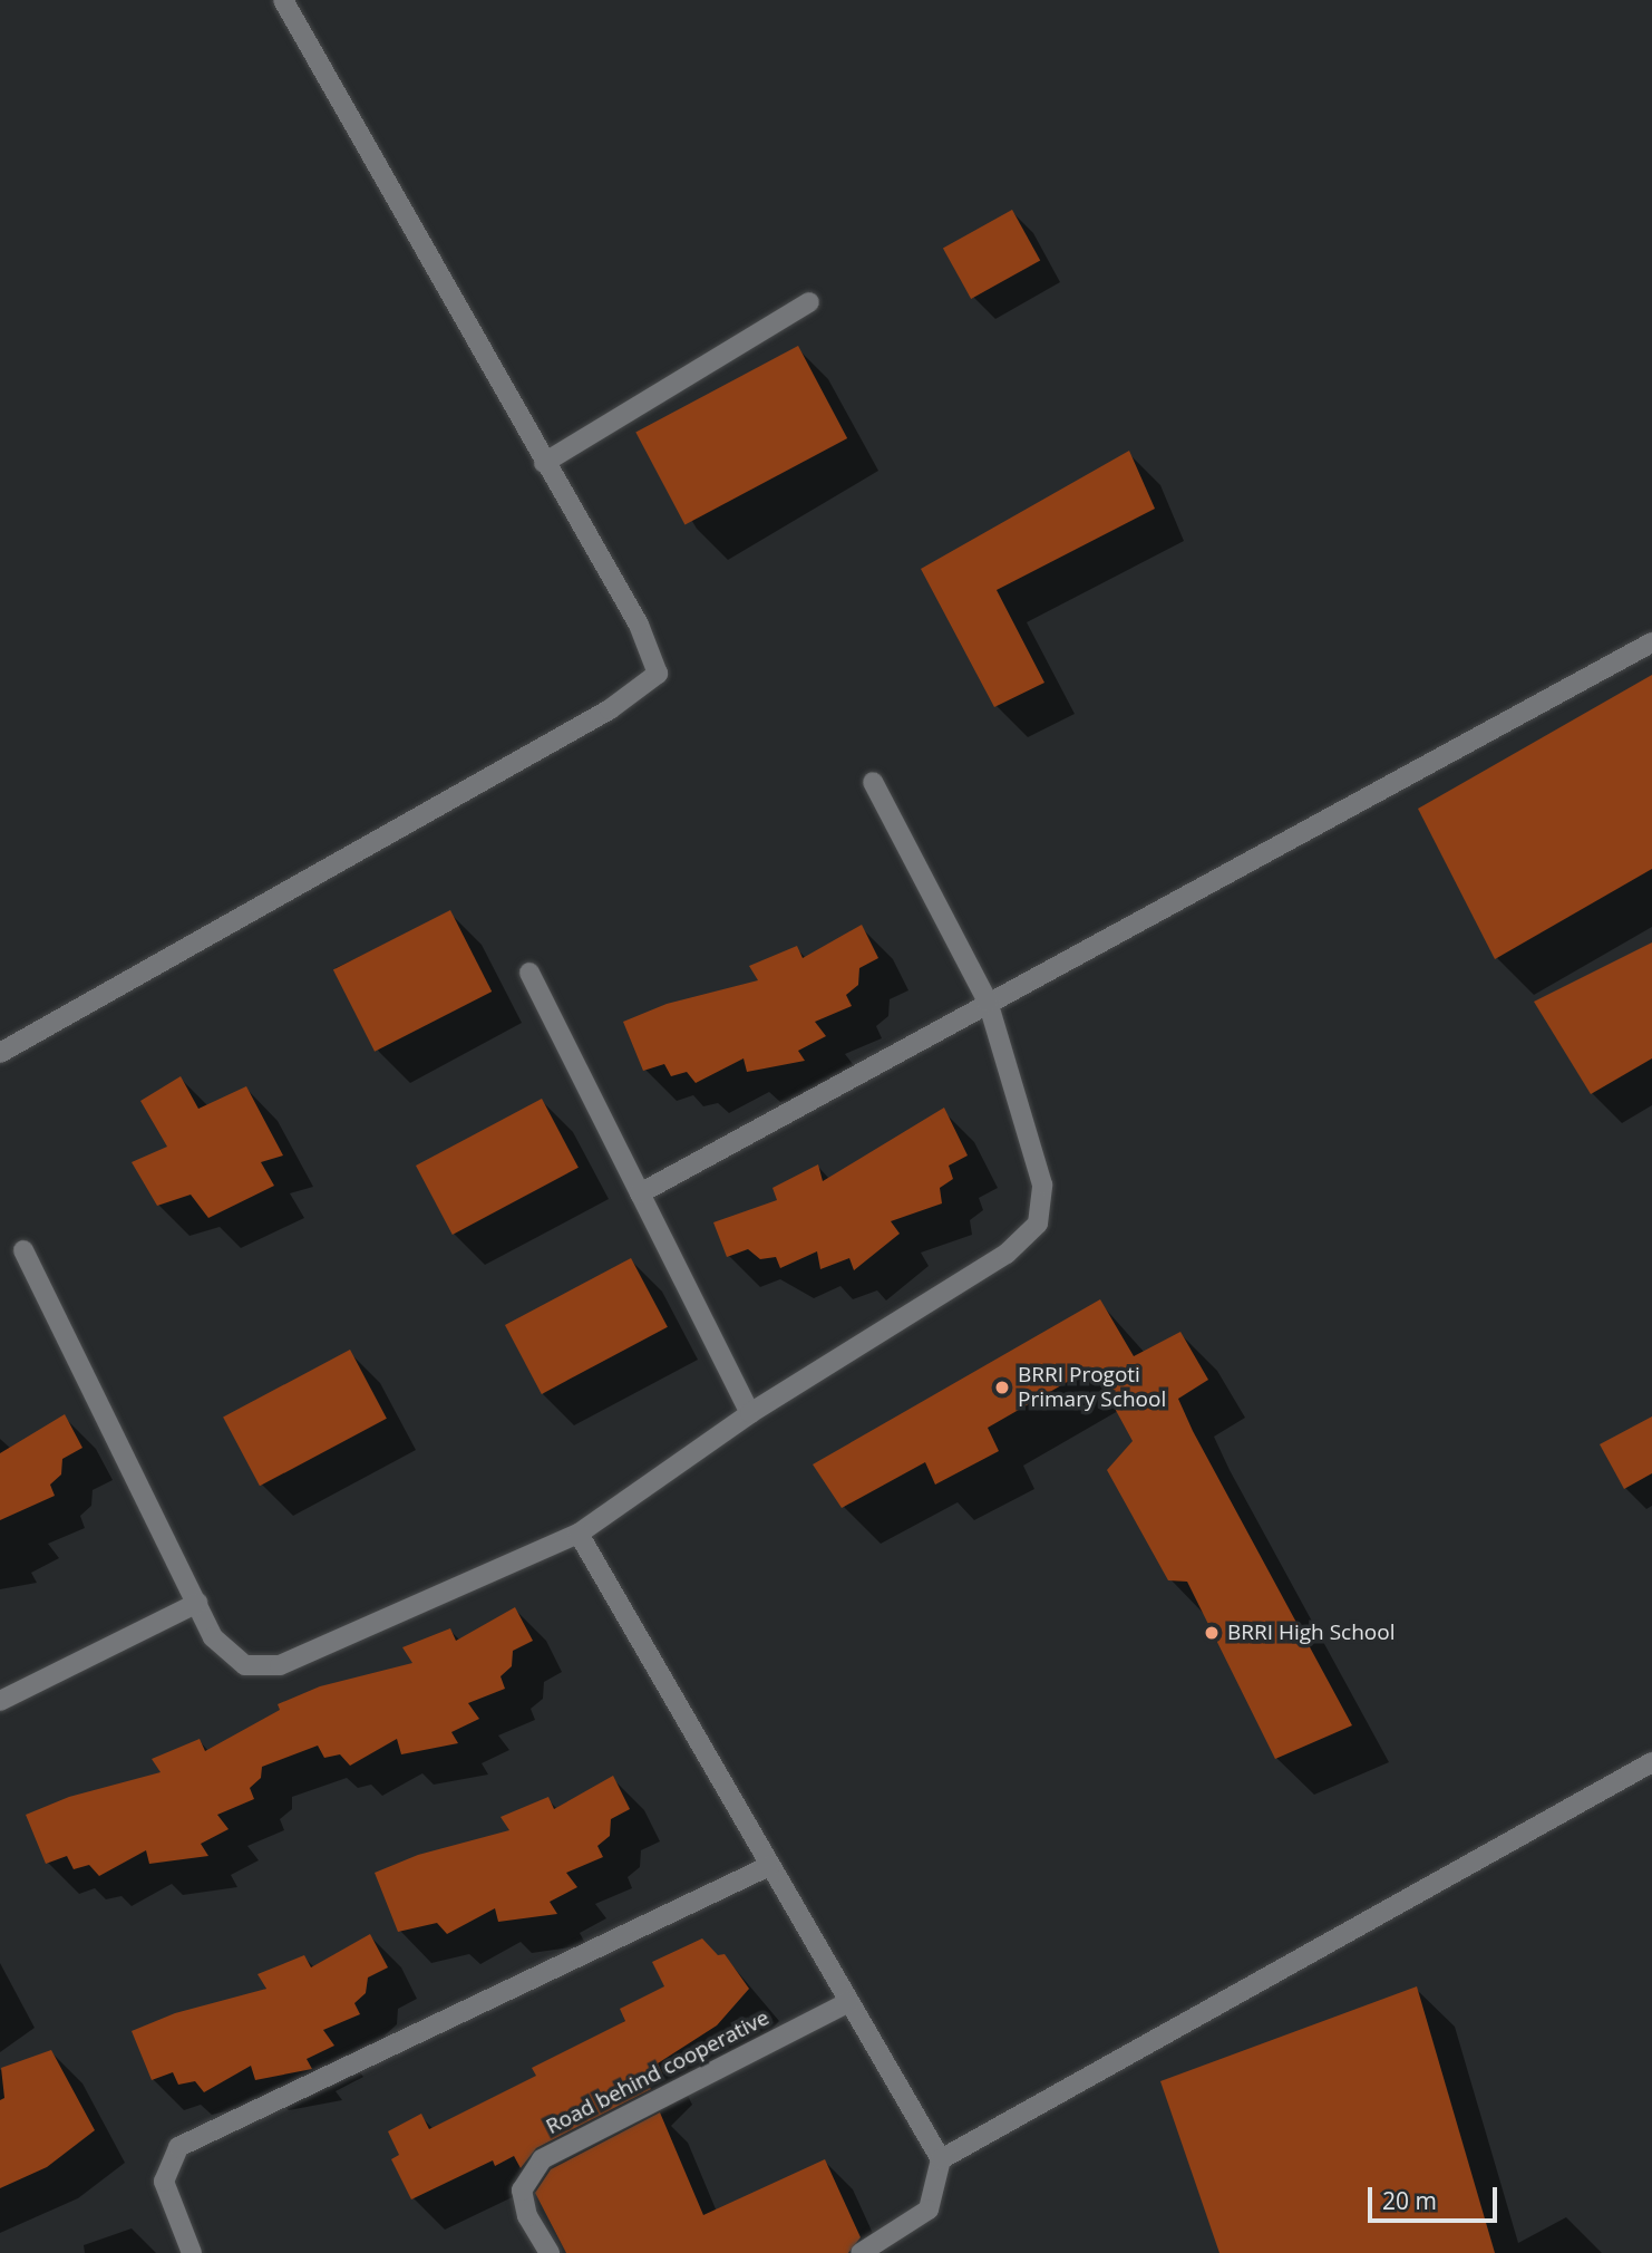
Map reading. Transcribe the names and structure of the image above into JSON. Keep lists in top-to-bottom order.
{
  "streets": {
    "street": ["Road behind cooperative"]
  },
  "places": ["BRRI Progoti Primary School", "BRRI High School"],
  "scale_bar": "20 m"
}
